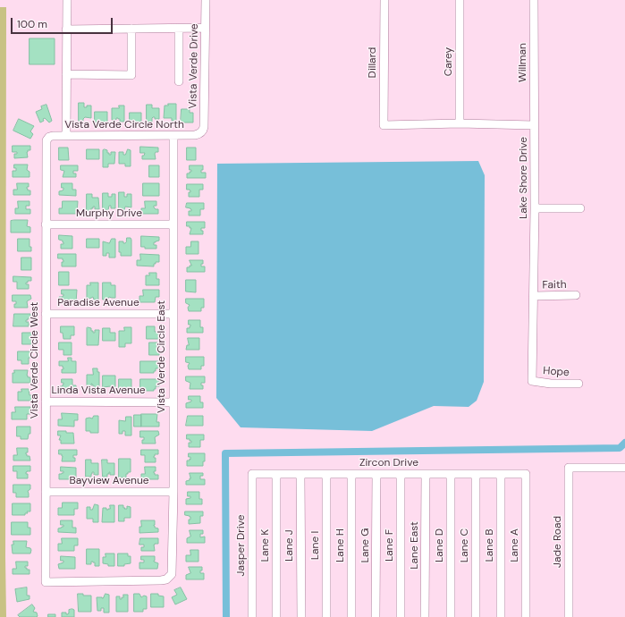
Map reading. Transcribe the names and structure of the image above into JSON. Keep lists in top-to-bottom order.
{
  "streets": {
    "street": [
      "Carey",
      "Dillard",
      "Willman",
      "Vista Verde Drive",
      "Vista Verde Circle North",
      "Lake Shore Drive",
      "Murphy Drive",
      "Faith",
      "Paradise Avenue",
      "Vista Verde Circle East",
      "Vista Verde Circle West",
      "Hope",
      "Linda Vista Avenue",
      "Zircon Drive",
      "Bayview Avenue",
      "Jade Road",
      "Jasper Drive",
      "Lane K",
      "Lane J",
      "Lane I",
      "Lane H",
      "Lane G",
      "Lane F",
      "Lane East",
      "Lane D",
      "Lane C",
      "Lane B",
      "Lane A"
    ]
  },
  "crossings": [
    ["Carey", "Lake Shore Drive"],
    ["Dillard", "Lake Shore Drive"],
    ["Willman", "Lake Shore Drive"],
    ["Vista Verde Drive", "Vista Verde Circle North"],
    ["Vista Verde Circle North", "Vista Verde Circle East"],
    ["Vista Verde Circle North", "Vista Verde Circle West"],
    ["Lake Shore Drive", "Faith"],
    ["Lake Shore Drive", "Hope"],
    ["Murphy Drive", "Vista Verde Circle East"],
    ["Murphy Drive", "Vista Verde Circle West"],
    ["Paradise Avenue", "Vista Verde Circle East"],
    ["Paradise Avenue", "Vista Verde Circle West"],
    ["Vista Verde Circle East", "Vista Verde Circle West"],
    ["Vista Verde Circle East", "Linda Vista Avenue"],
    ["Vista Verde Circle East", "Bayview Avenue"],
    ["Vista Verde Circle West", "Linda Vista Avenue"],
    ["Vista Verde Circle West", "Bayview Avenue"],
    ["Zircon Drive", "Jasper Drive"],
    ["Zircon Drive", "Lane K"],
    ["Zircon Drive", "Lane J"],
    ["Zircon Drive", "Lane I"],
    ["Zircon Drive", "Lane H"],
    ["Zircon Drive", "Lane G"],
    ["Zircon Drive", "Lane F"],
    ["Zircon Drive", "Lane East"],
    ["Zircon Drive", "Lane D"],
    ["Zircon Drive", "Lane C"],
    ["Zircon Drive", "Lane B"],
    ["Zircon Drive", "Lane A"]
  ],
  "scale_bar": "100 m"
}
